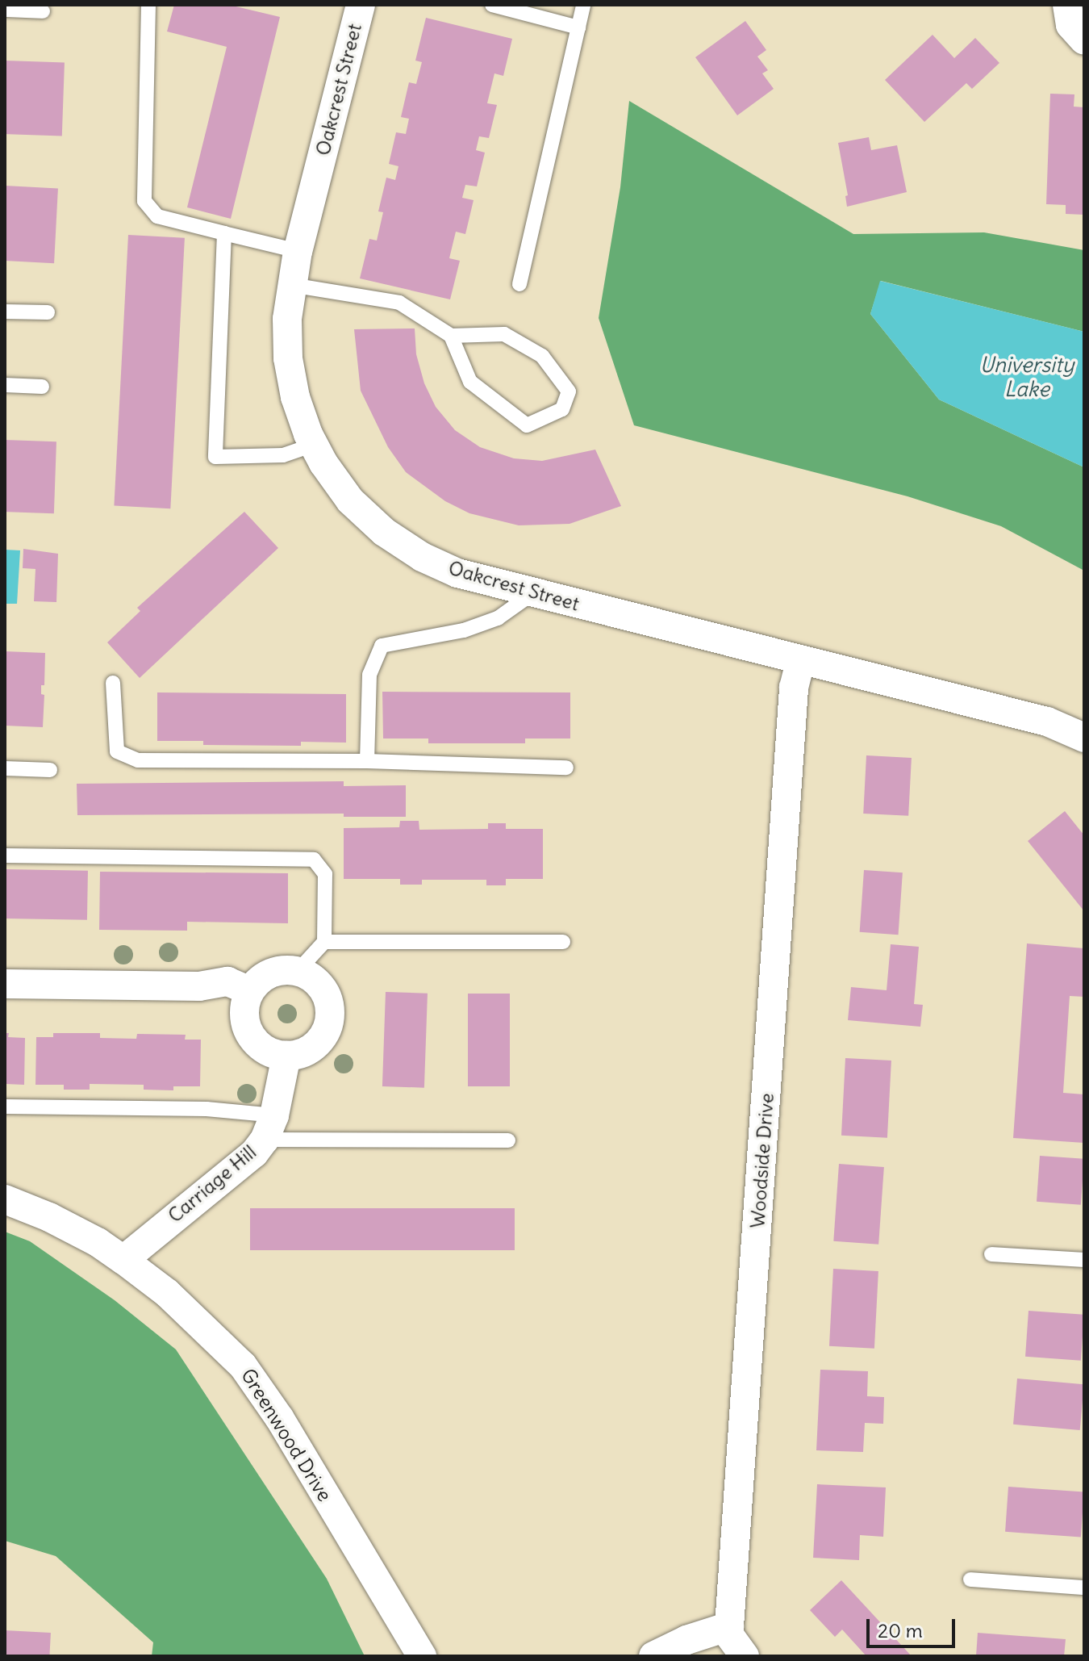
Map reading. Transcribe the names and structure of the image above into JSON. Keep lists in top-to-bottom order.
{
  "streets": {
    "street": [
      "Oakcrest Street",
      "Woodside Drive",
      "Carriage Hill",
      "Greenwood Drive"
    ]
  },
  "crossings": [
    ["Oakcrest Street", "Woodside Drive"],
    ["Carriage Hill", "Greenwood Drive"]
  ],
  "water": ["University Lake"],
  "scale_bar": "20 m"
}
